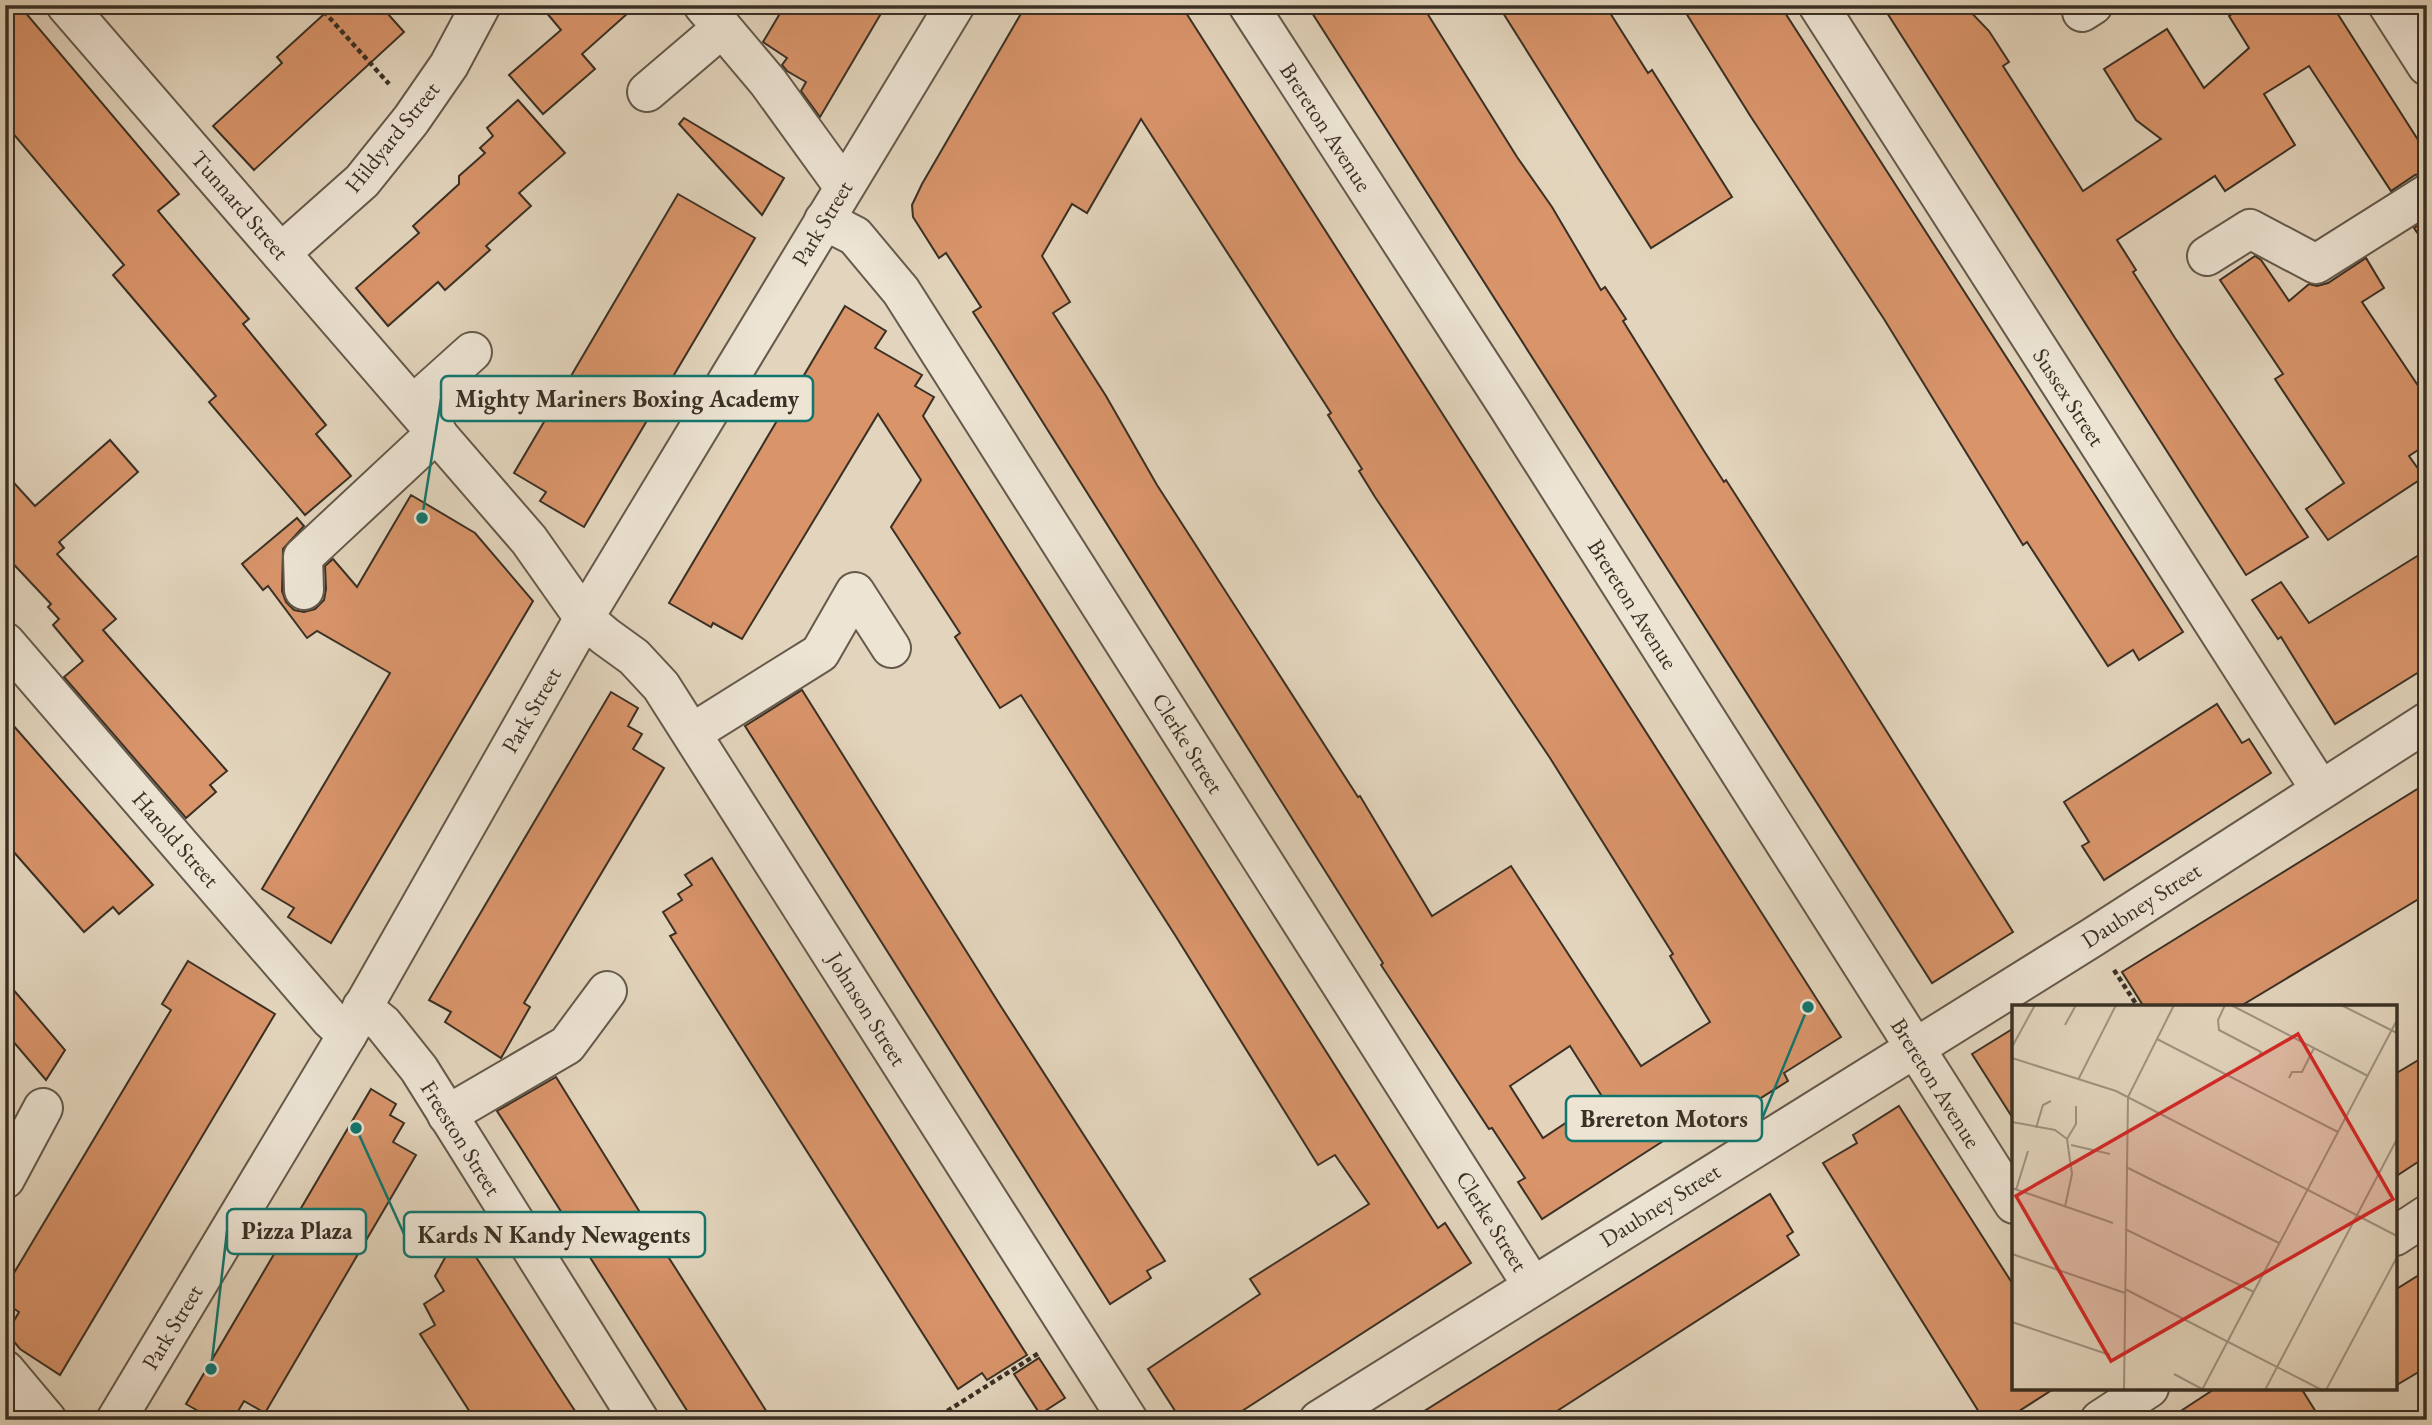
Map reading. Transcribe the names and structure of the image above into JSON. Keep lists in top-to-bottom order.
{
  "streets": {
    "street": [
      "Brereton Avenue",
      "Hildyard Street",
      "Tunnard Street",
      "Park Street",
      "Sussex Street",
      "Clerke Street",
      "Harold Street",
      "Daubney Street",
      "Johnson Street",
      "Freeston Street"
    ]
  },
  "crossings": [
    ["Brereton Avenue", "Daubney Street"],
    ["Hildyard Street", "Tunnard Street"],
    ["Tunnard Street", "Park Street"],
    ["Tunnard Street", "Johnson Street"],
    ["Park Street", "Clerke Street"],
    ["Park Street", "Harold Street"],
    ["Park Street", "Johnson Street"],
    ["Park Street", "Freeston Street"],
    ["Sussex Street", "Daubney Street"],
    ["Clerke Street", "Daubney Street"],
    ["Harold Street", "Freeston Street"]
  ],
  "places": [
    "Mighty Mariners Boxing Academy",
    "Brereton Motors",
    "Kards N Kandy Newagents",
    "Pizza Plaza"
  ]
}
